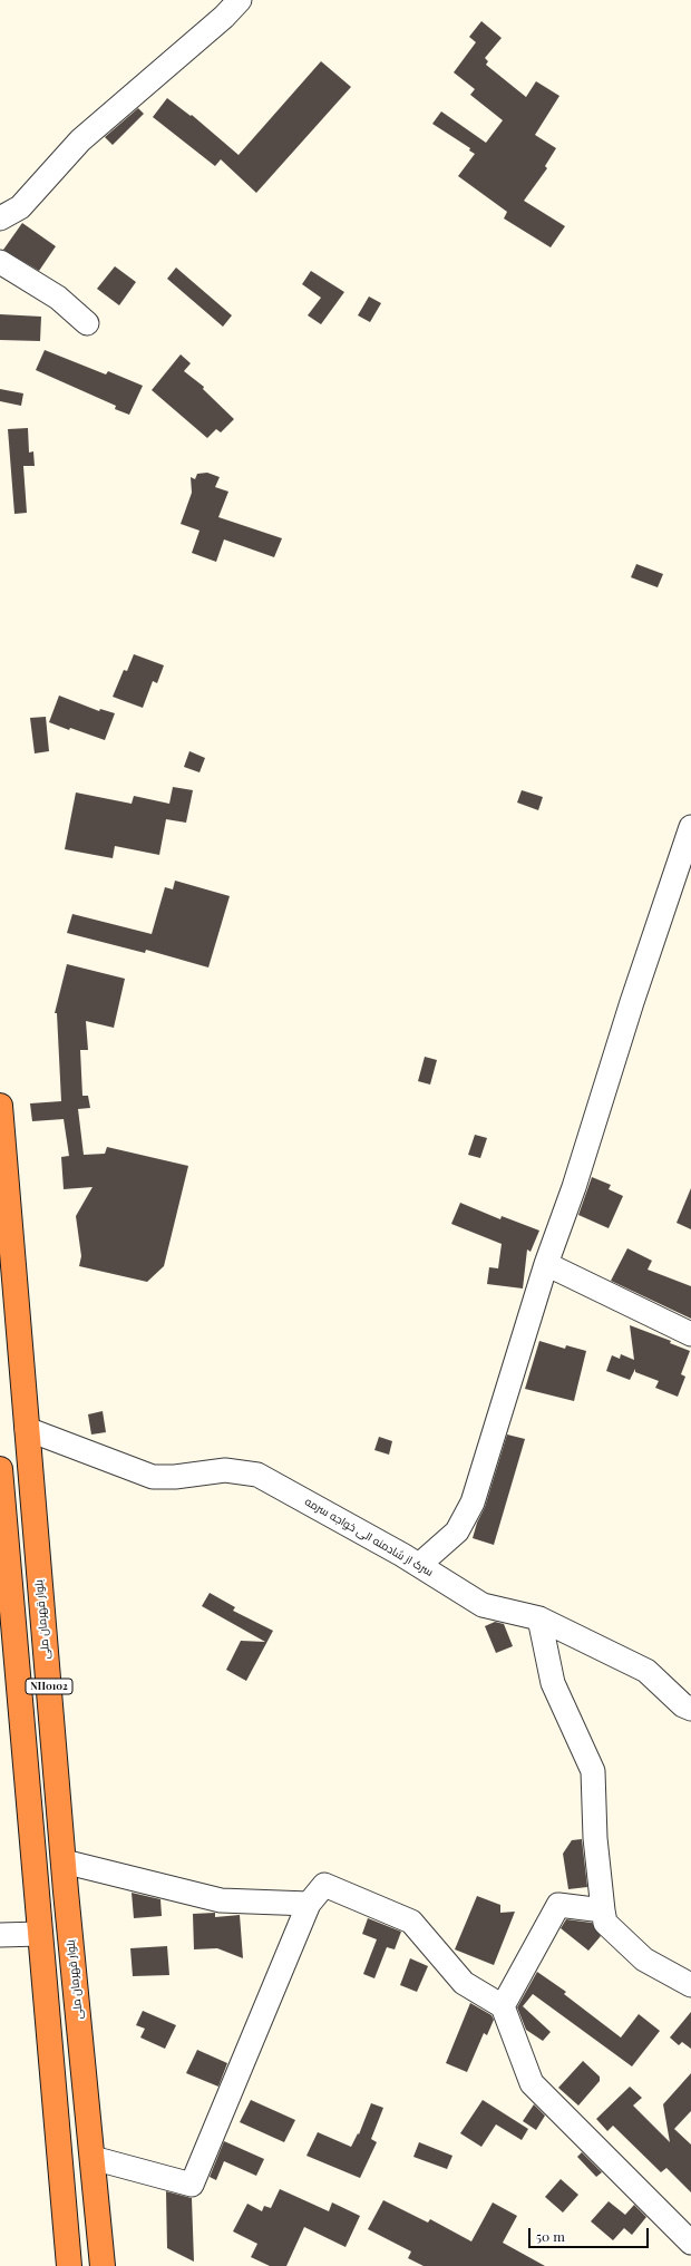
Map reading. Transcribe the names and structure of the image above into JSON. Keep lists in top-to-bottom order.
{
  "streets": {
    "highway": ["بلوار قهرمان ملی", "NH0102"],
    "street": ["سرک از شادمنه الی خواجه سرمه"]
  },
  "crossings": [
    ["سرک از شادمنه الی خواجه سرمه", "بلوار قهرمان ملی"]
  ],
  "scale_bar": "50 m"
}
